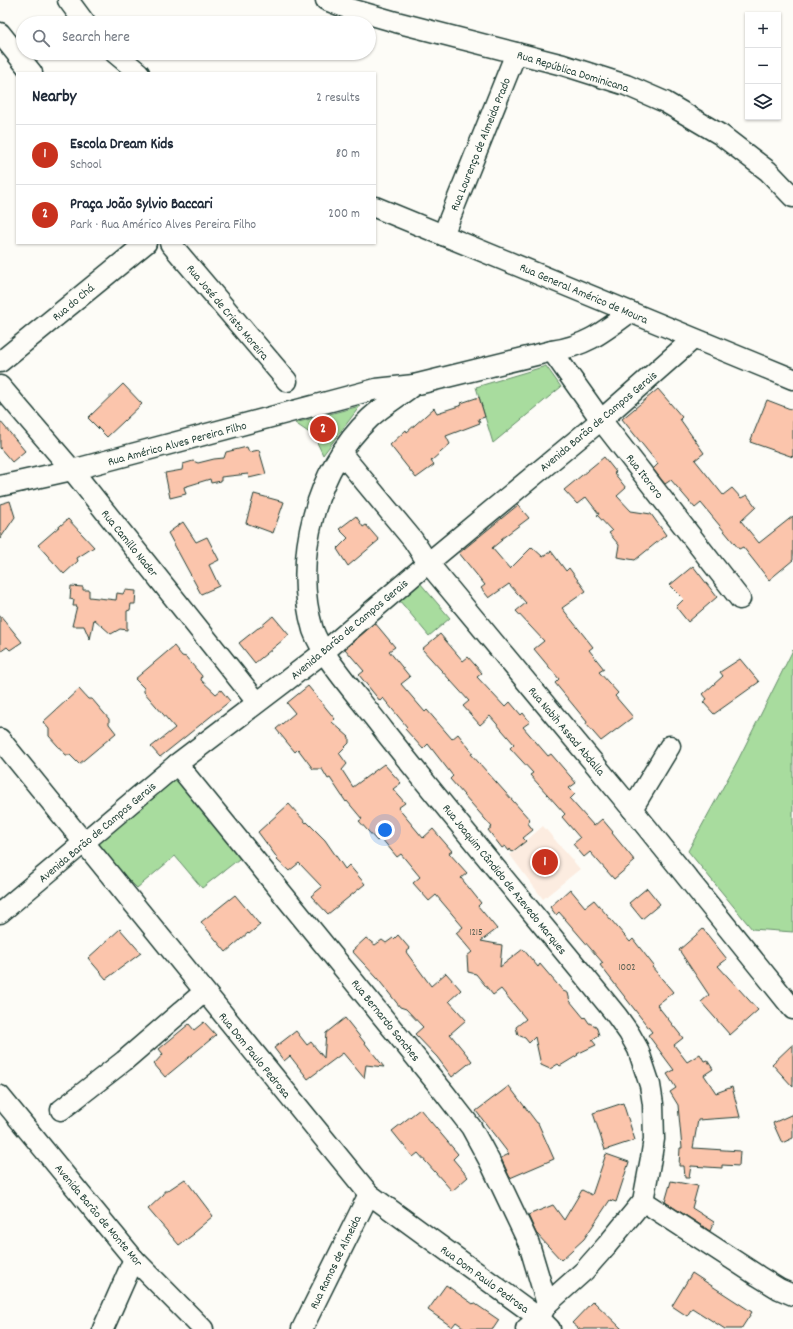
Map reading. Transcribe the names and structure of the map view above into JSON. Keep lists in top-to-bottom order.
{
  "streets": {
    "street": [
      "Rua República Dominicana",
      "Rua Lourenço de Almeida Prado",
      "Rua General Américo de Moura",
      "Rua do Chá",
      "Rua José de Cristo Moreira",
      "Avenida Barão de Campos Gerais",
      "Rua Américo Alves Pereira Filho",
      "Rua Itororo",
      "Rua Camillo Nader",
      "Rua Nabih Assad Abdalla",
      "Rua Joaquim Cândido de Azevedo Marques",
      "Rua Bernardo Sanches",
      "Rua Dom Paulo Pedrosa",
      "Avenida Barão de Monte Mor",
      "Rua Ramos de Almeida"
    ]
  },
  "crossings": [
    ["Rua República Dominicana", "Rua Lourenço de Almeida Prado"],
    ["Rua Lourenço de Almeida Prado", "Rua General Américo de Moura"],
    ["Rua General Américo de Moura", "Avenida Barão de Campos Gerais"],
    ["Rua General Américo de Moura", "Rua Joaquim Cândido de Azevedo Marques"],
    ["Avenida Barão de Campos Gerais", "Rua Itororo"],
    ["Avenida Barão de Campos Gerais", "Rua Camillo Nader"],
    ["Avenida Barão de Campos Gerais", "Rua Nabih Assad Abdalla"],
    ["Avenida Barão de Campos Gerais", "Rua Joaquim Cândido de Azevedo Marques"],
    ["Avenida Barão de Campos Gerais", "Rua Bernardo Sanches"],
    ["Avenida Barão de Campos Gerais", "Rua Dom Paulo Pedrosa"],
    ["Rua Américo Alves Pereira Filho", "Rua Camillo Nader"],
    ["Rua Américo Alves Pereira Filho", "Rua Joaquim Cândido de Azevedo Marques"],
    ["Rua Itororo", "Rua Joaquim Cândido de Azevedo Marques"],
    ["Rua Nabih Assad Abdalla", "Rua Joaquim Cândido de Azevedo Marques"],
    ["Rua Joaquim Cândido de Azevedo Marques", "Rua Bernardo Sanches"],
    ["Rua Joaquim Cândido de Azevedo Marques", "Rua Dom Paulo Pedrosa"],
    ["Rua Bernardo Sanches", "Rua Dom Paulo Pedrosa"],
    ["Rua Dom Paulo Pedrosa", "Rua Ramos de Almeida"]
  ],
  "house_numbers": ["1215", "1002"],
  "page": {
    "map_buttons": ["+", "−"],
    "search": "Search here",
    "heading": ["Nearby", "2 results"],
    "list": [
      {
        "mark": "1",
        "name": "Escola Dream Kids",
        "note": "School",
        "value": "80 m"
      },
      {
        "mark": "2",
        "name": "Praça João Sylvio Baccari",
        "note": "Park · Rua Américo Alves Pereira Filho",
        "value": "200 m"
      }
    ],
    "pins": ["2", "1"]
  }
}
